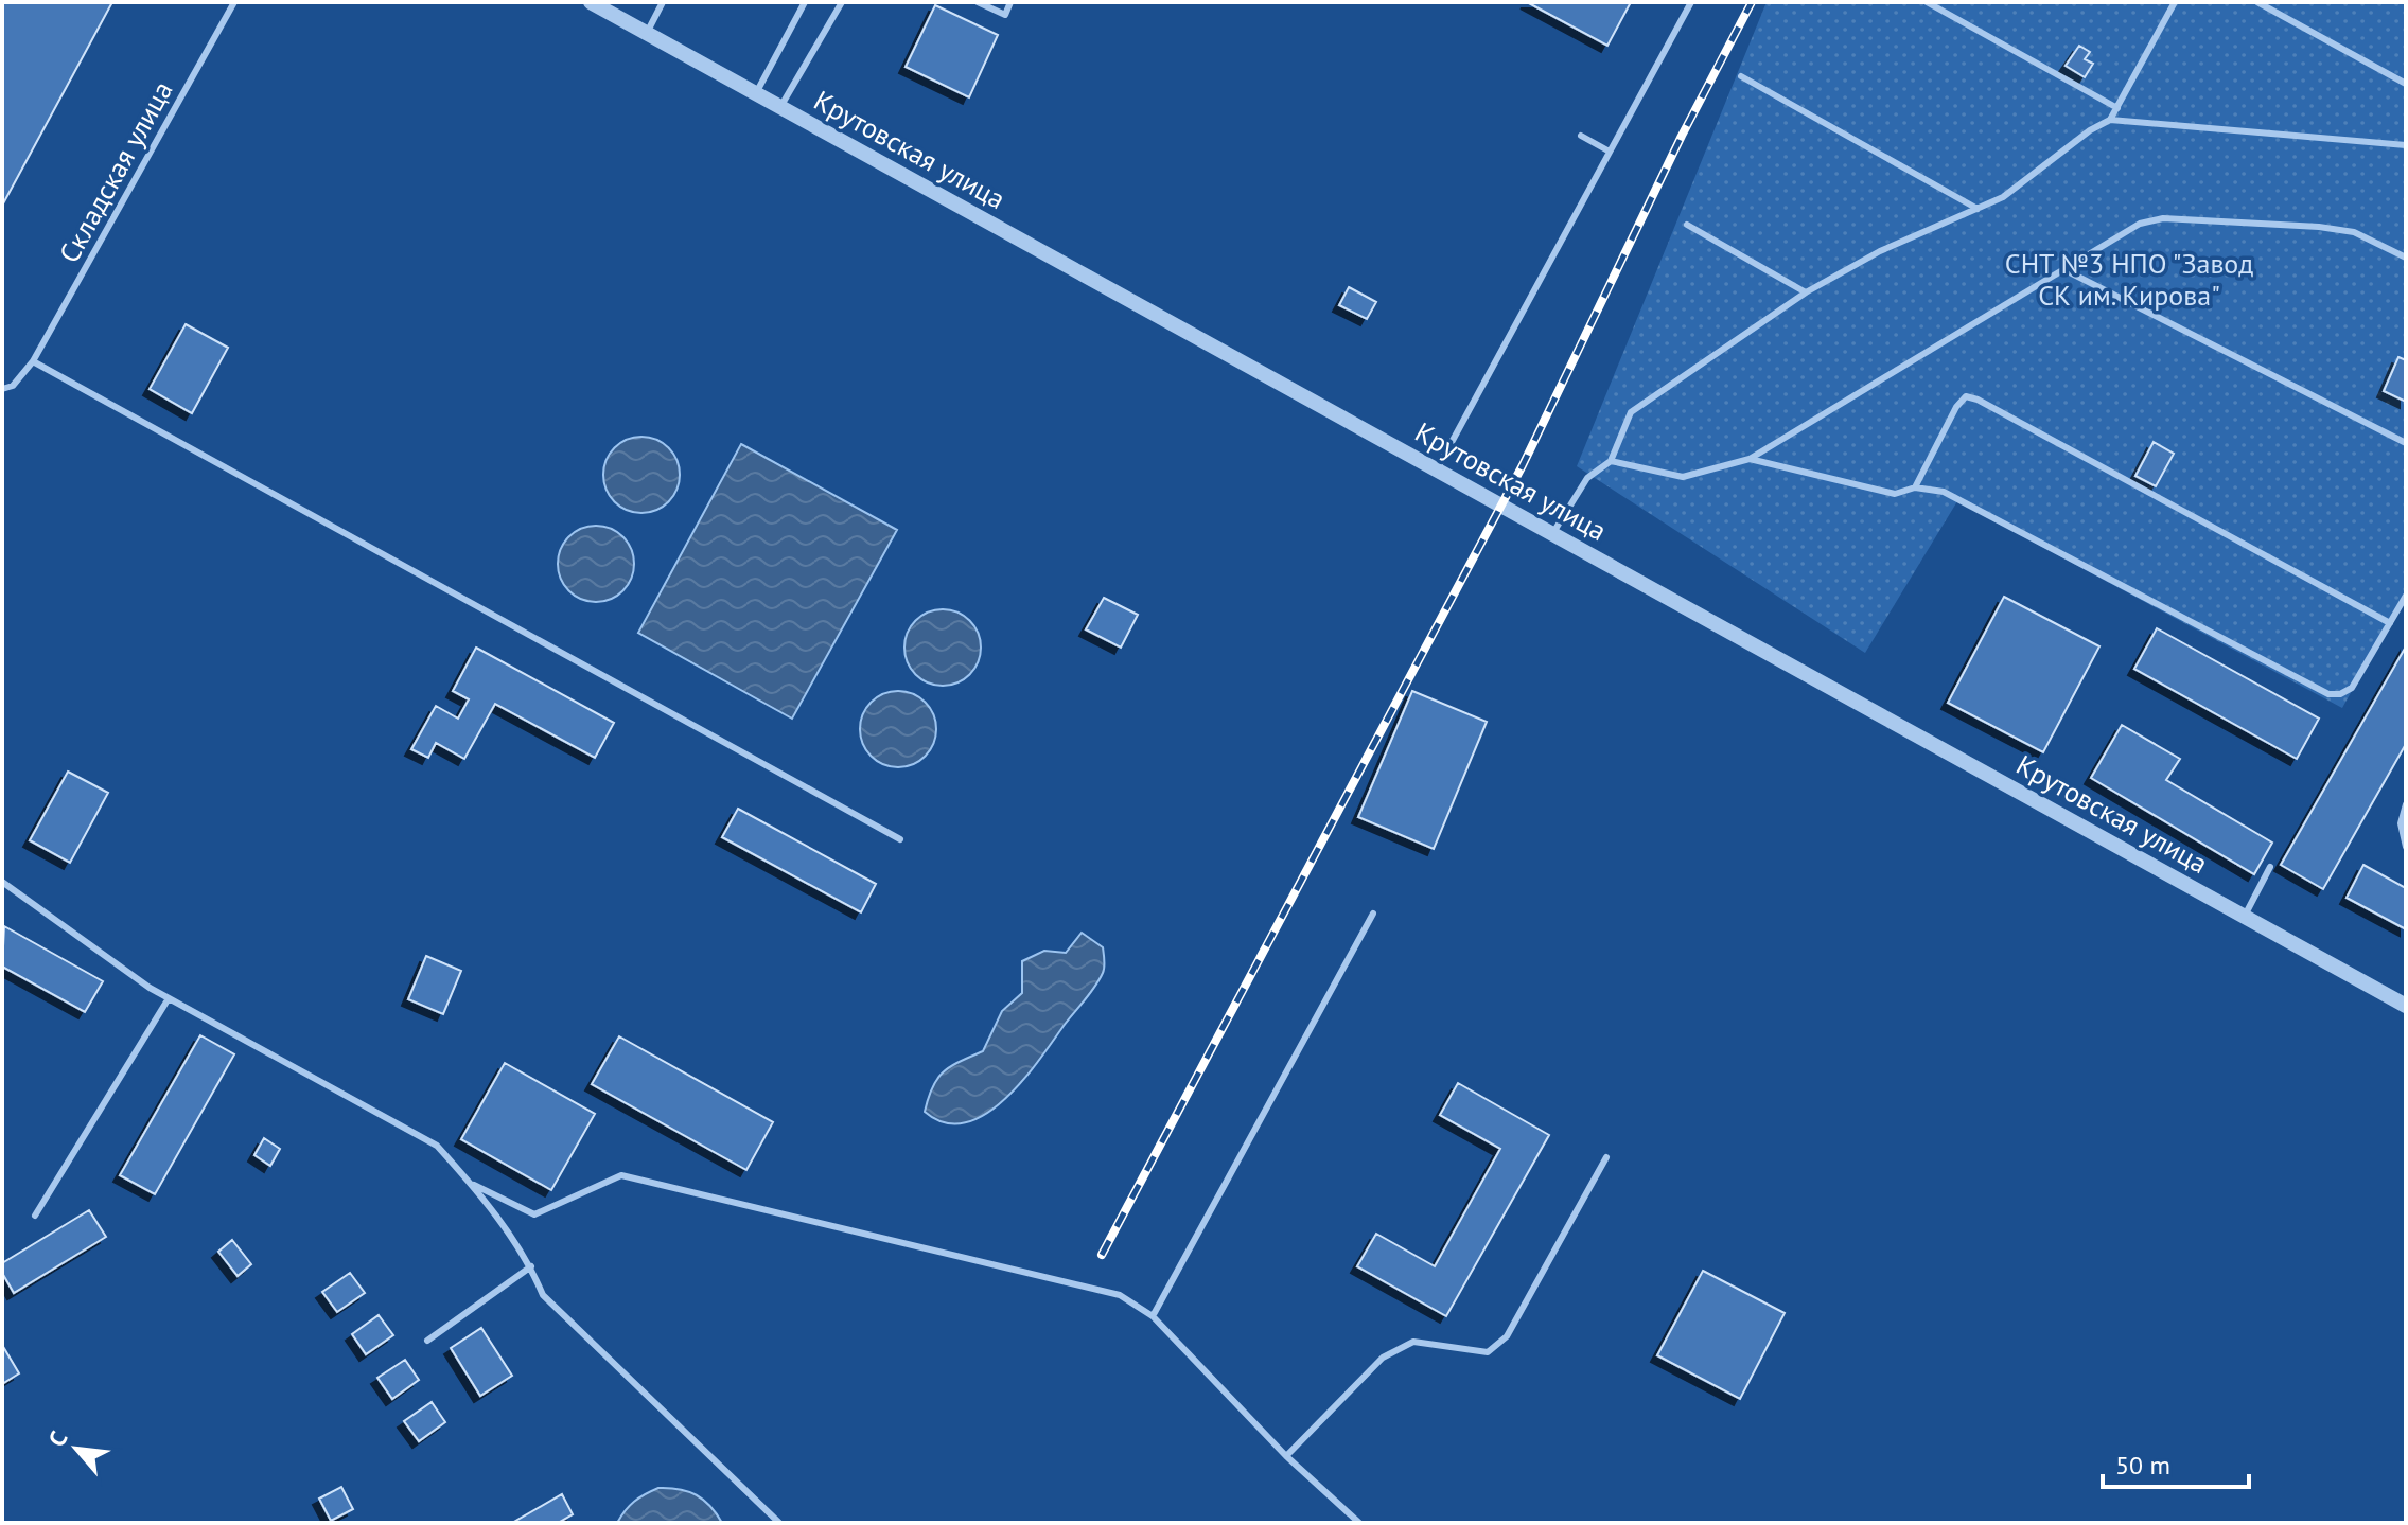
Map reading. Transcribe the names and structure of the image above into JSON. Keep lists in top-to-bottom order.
{
  "streets": {
    "street": ["Крутовская улица"],
    "lane": ["Складская улица"]
  },
  "parks": ["СНТ №3 НПО \"Завод СК им. Кирова\""],
  "scale_bar": "50 m",
  "north": "top left"
}
